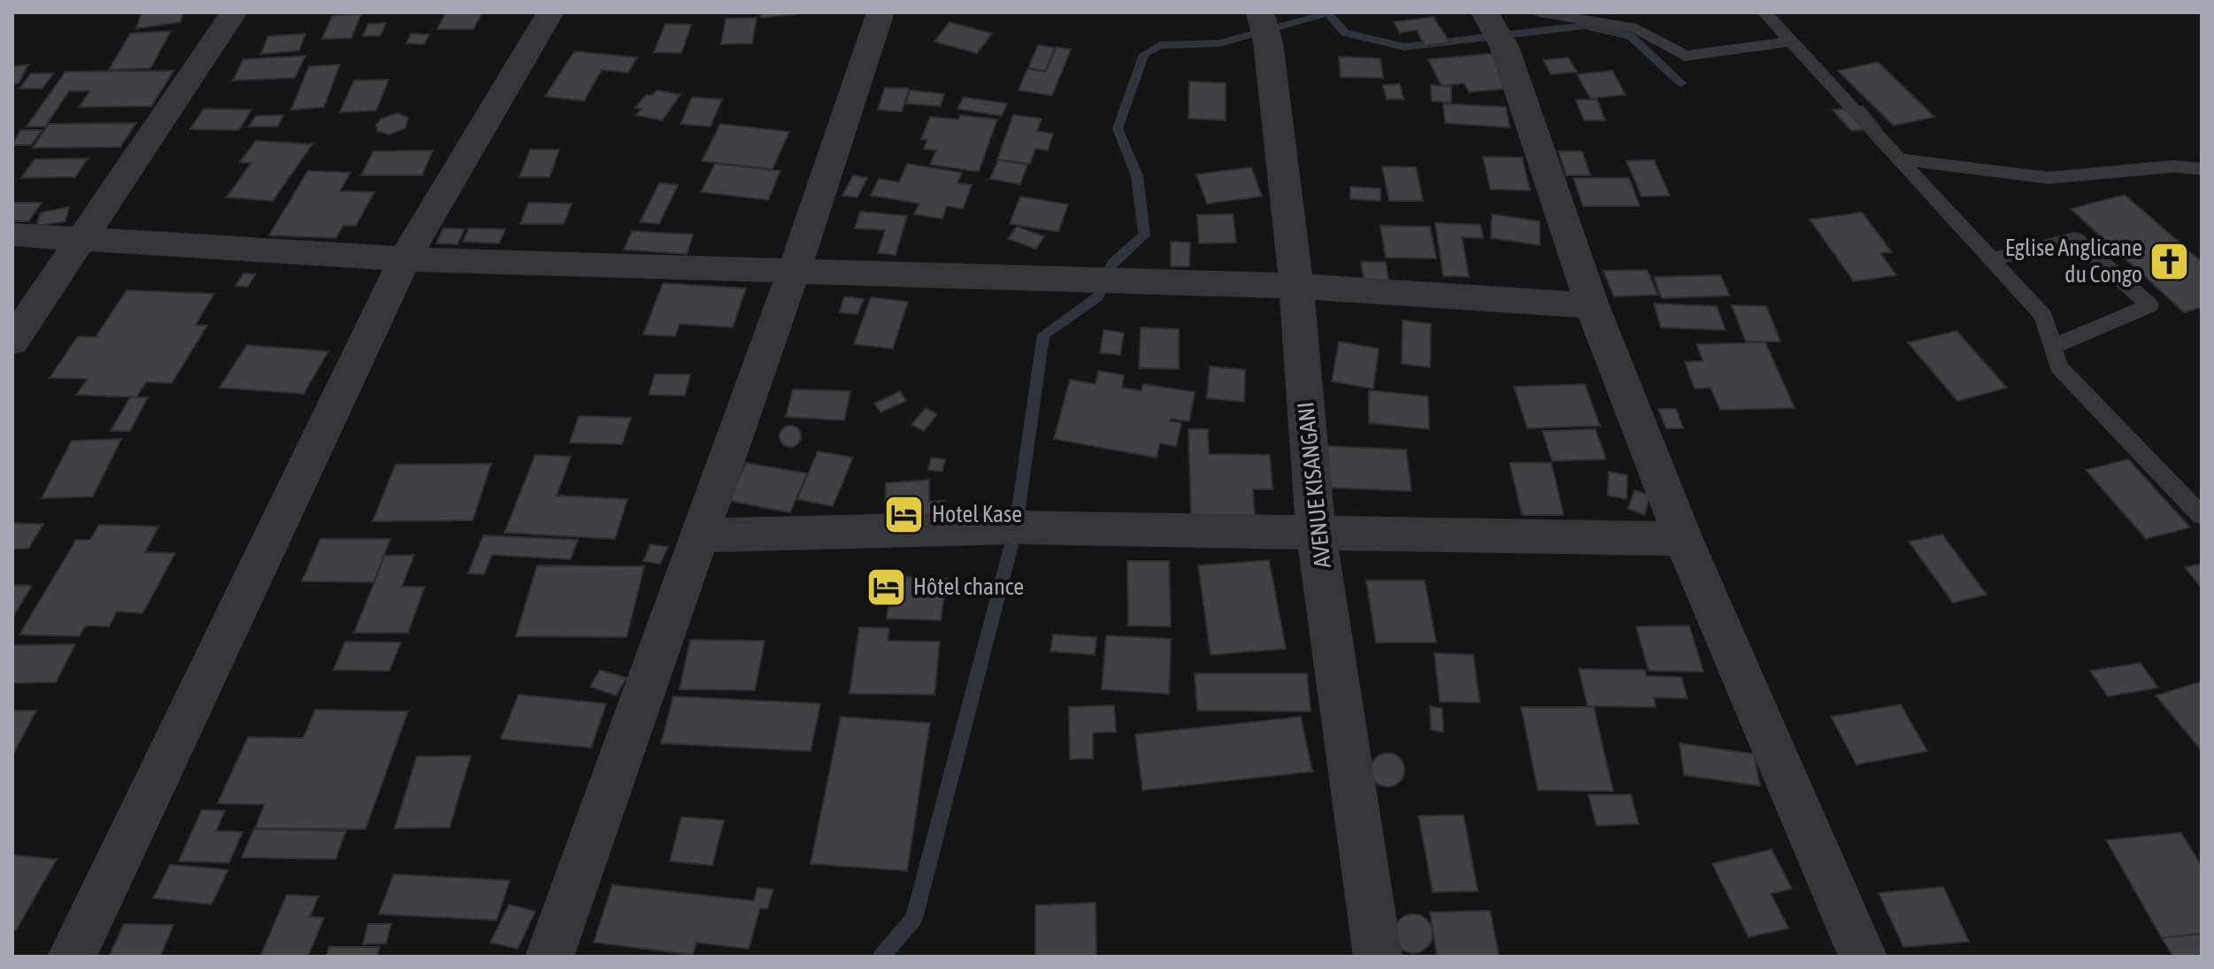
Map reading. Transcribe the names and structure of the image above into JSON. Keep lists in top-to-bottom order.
{
  "streets": {
    "street": ["AVENUE KISANGANI"]
  },
  "places": {
    "church": ["Eglise Anglicane du Congo"],
    "hotel": ["Hotel Kase", "Hôtel chance"]
  }
}
